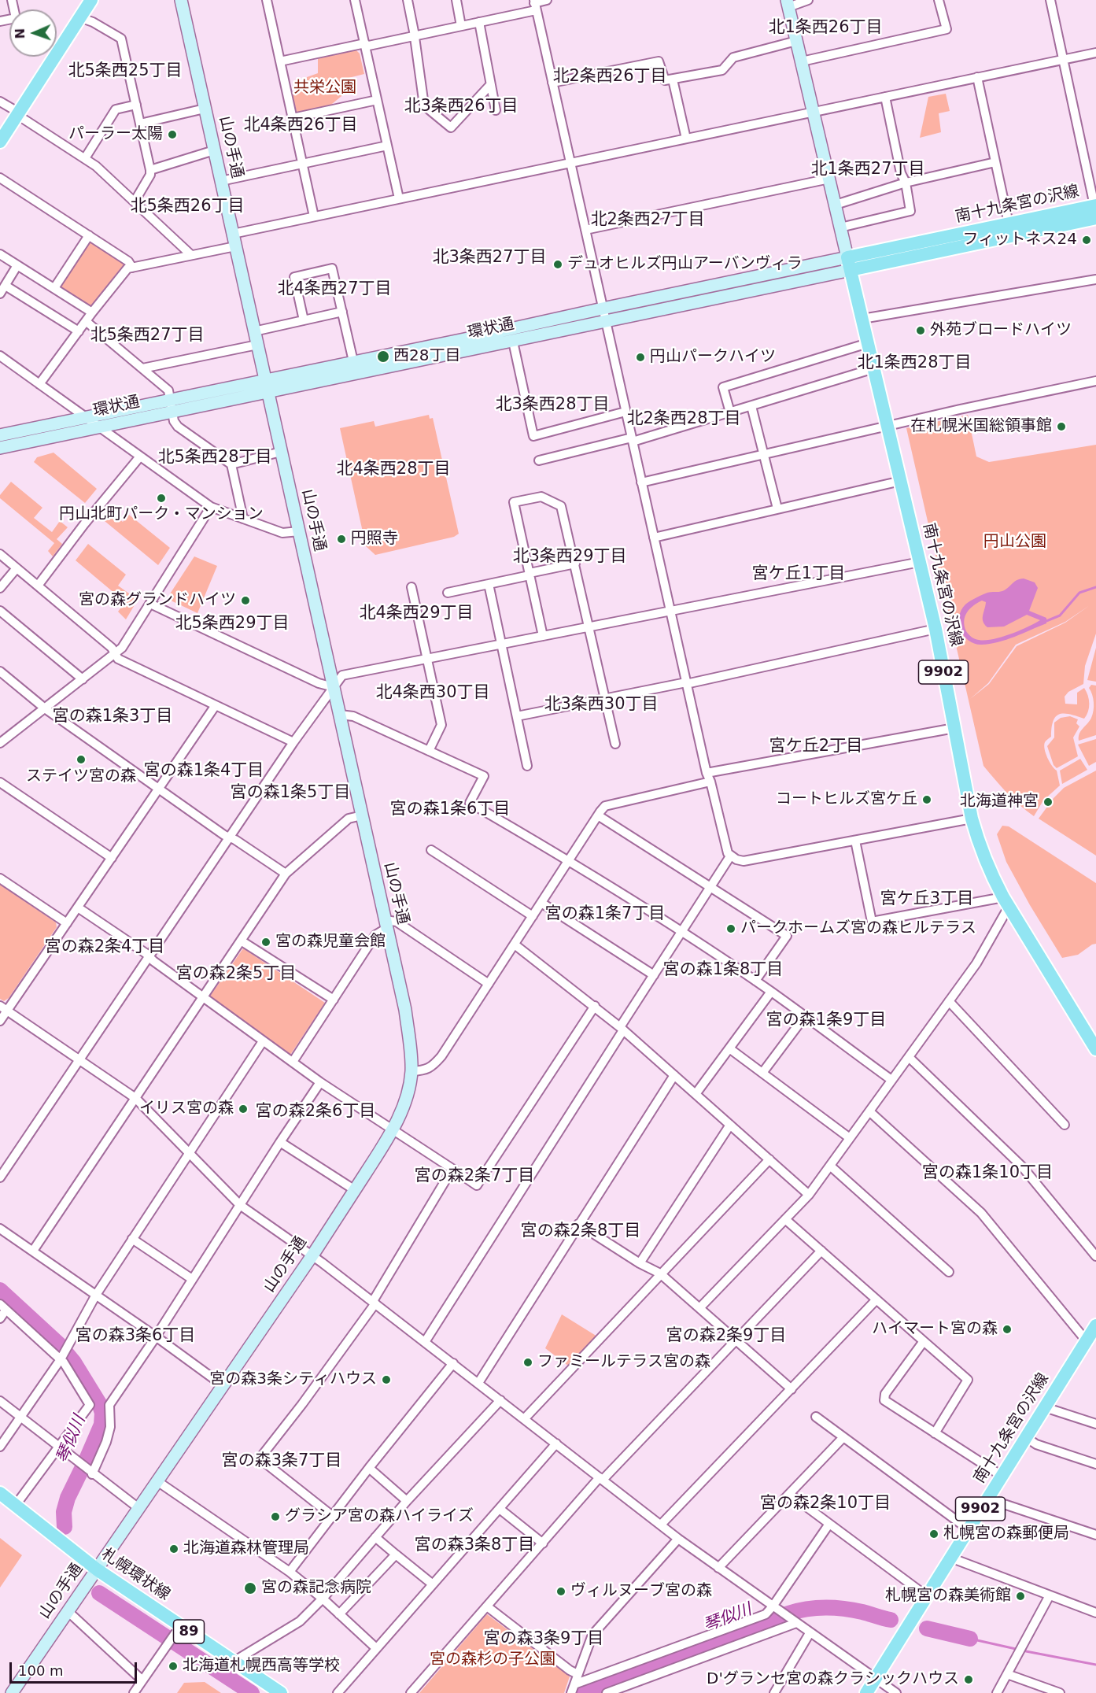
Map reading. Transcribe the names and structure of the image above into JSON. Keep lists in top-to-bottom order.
{
  "streets": {
    "main road": [
      "南十九条宮の沢線",
      "9902",
      "札幌環状線",
      "89"
    ],
    "street": ["山の手通", "環状通"]
  },
  "crossings": [
    ["山の手通", "環状通"],
    ["山の手通", "札幌環状線"],
    ["南十九条宮の沢線", "環状通"]
  ],
  "districts": [
    "北1条西26丁目",
    "北5条西25丁目",
    "北2条西26丁目",
    "北3条西26丁目",
    "北4条西26丁目",
    "北1条西27丁目",
    "北5条西26丁目",
    "北2条西27丁目",
    "北3条西27丁目",
    "北4条西27丁目",
    "北5条西27丁目",
    "北1条西28丁目",
    "北3条西28丁目",
    "北2条西28丁目",
    "北5条西28丁目",
    "北4条西28丁目",
    "北3条西29丁目",
    "宮ケ丘1丁目",
    "北4条西29丁目",
    "北5条西29丁目",
    "北4条西30丁目",
    "北3条西30丁目",
    "宮の森1条3丁目",
    "宮ケ丘2丁目",
    "宮の森1条4丁目",
    "宮の森1条5丁目",
    "宮の森1条6丁目",
    "宮ケ丘3丁目",
    "宮の森1条7丁目",
    "宮の森2条4丁目",
    "宮の森1条8丁目",
    "宮の森2条5丁目",
    "宮の森1条9丁目",
    "宮の森2条6丁目",
    "宮の森1条10丁目",
    "宮の森2条7丁目",
    "宮の森2条8丁目",
    "宮の森3条6丁目",
    "宮の森2条9丁目",
    "宮の森3条7丁目",
    "宮の森2条10丁目",
    "宮の森3条8丁目",
    "宮の森3条9丁目"
  ],
  "water": ["琴似川"],
  "parks": ["共栄公園", "円山公園", "宮の森杉の子公園"],
  "places": [
    "パーラー太陽",
    "フィットネス24",
    "デュオヒルズ円山アーバンヴィラ",
    "外苑ブロードハイツ",
    "西28丁目",
    "円山パークハイツ",
    "在札幌米国総領事館",
    "円山北町パーク・マンション",
    "円照寺",
    "宮の森グランドハイツ",
    "ステイツ宮の森",
    "コートヒルズ宮ケ丘",
    "北海道神宮",
    "パークホームズ宮の森ヒルテラス",
    "宮の森児童会館",
    "イリス宮の森",
    "ハイマート宮の森",
    "ファミールテラス宮の森",
    "宮の森3条シティハウス",
    "グラシア宮の森ハイライズ",
    "札幌宮の森郵便局",
    "北海道森林管理局",
    "宮の森記念病院",
    "ヴィルヌーブ宮の森",
    "札幌宮の森美術館",
    "北海道札幌西高等学校",
    "D'グランセ宮の森クラシックハウス"
  ],
  "scale_bar": "100 m",
  "north": "left"
}
